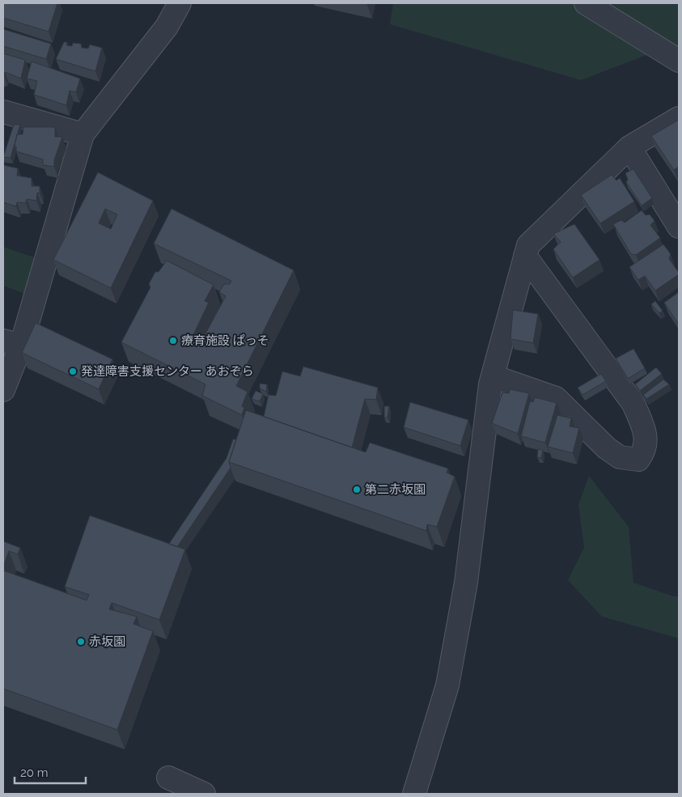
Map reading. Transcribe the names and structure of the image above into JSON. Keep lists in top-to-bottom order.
{
  "places": [
    "療育施設 ぱっそ",
    "発達障害支援センター あおぞら",
    "第二赤坂園",
    "赤坂園"
  ],
  "scale_bar": "20 m"
}
